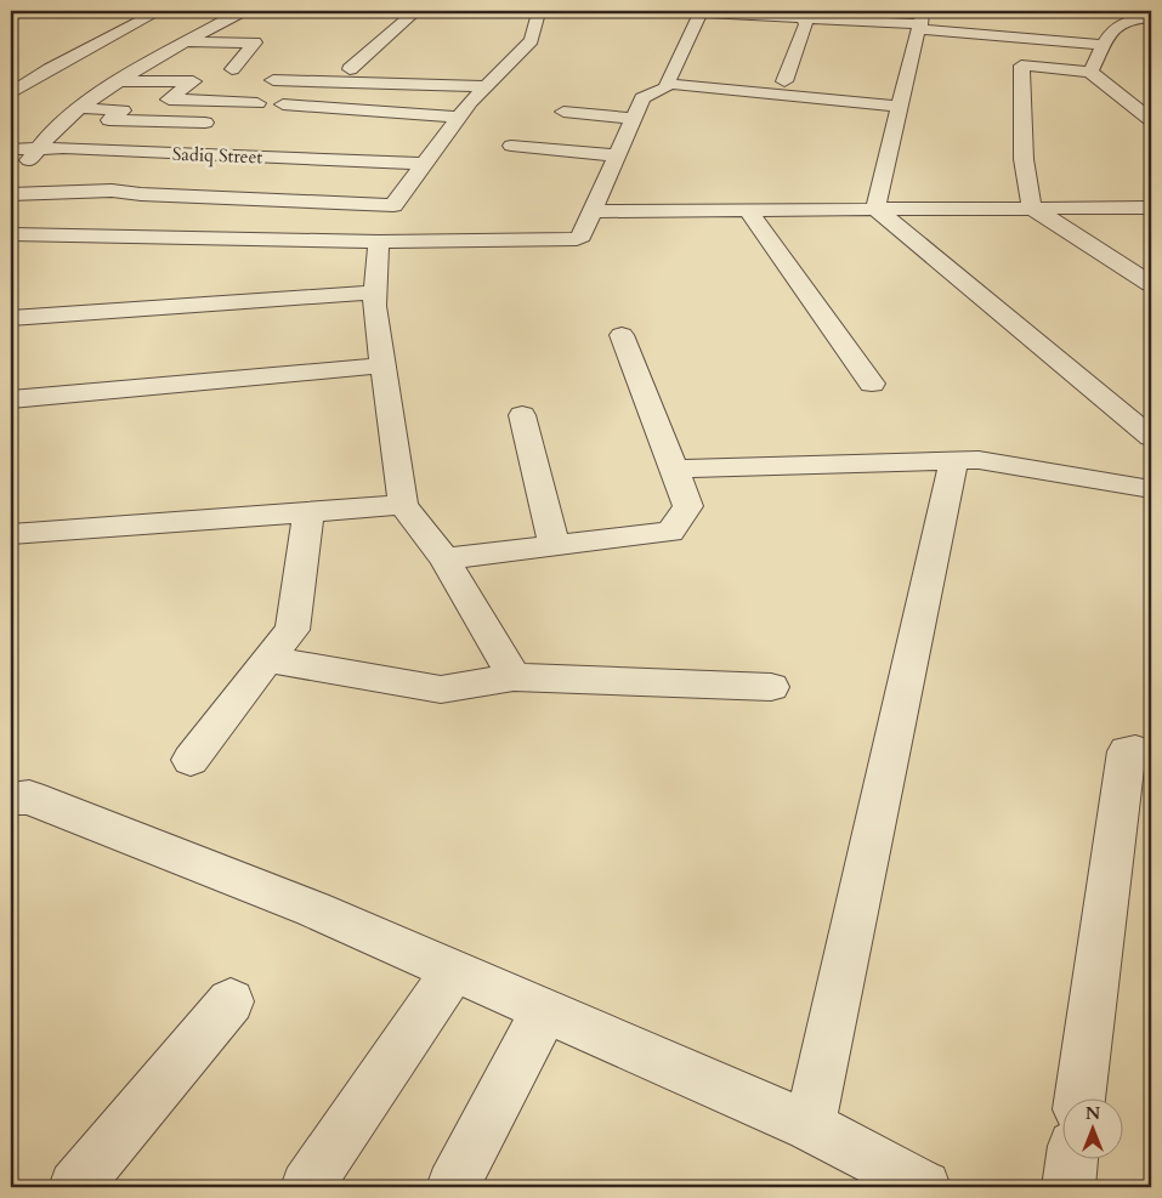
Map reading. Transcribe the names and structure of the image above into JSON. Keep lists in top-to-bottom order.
{
  "streets": {
    "street": ["Sadiq Street"]
  },
  "north": "top"
}
